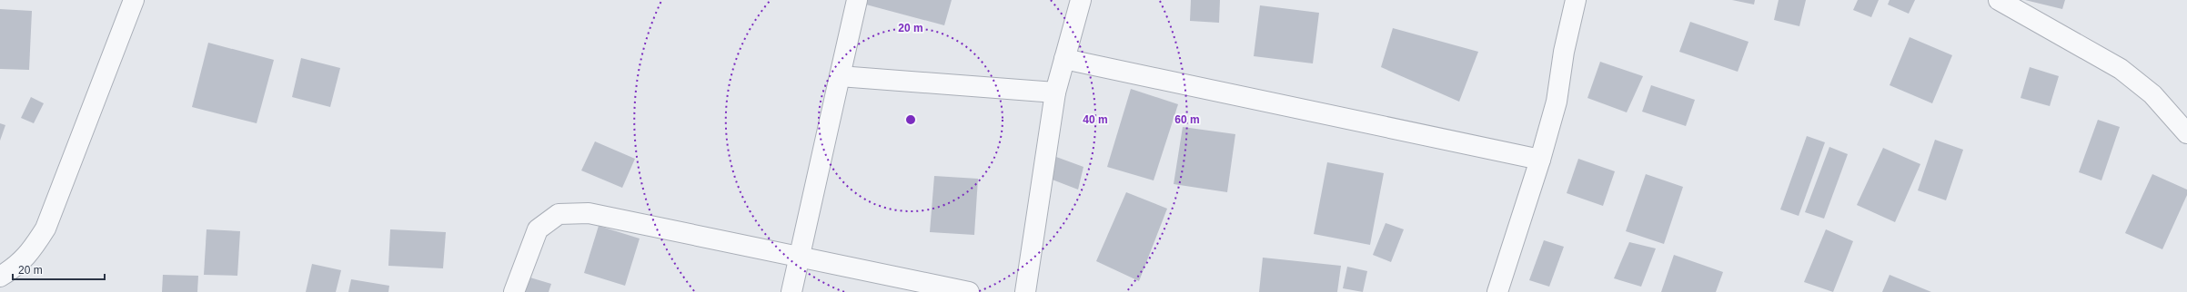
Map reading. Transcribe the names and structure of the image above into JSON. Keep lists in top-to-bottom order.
{
  "scale_bar": "20 m",
  "rings": ["20 m", "40 m", "60 m"]
}
